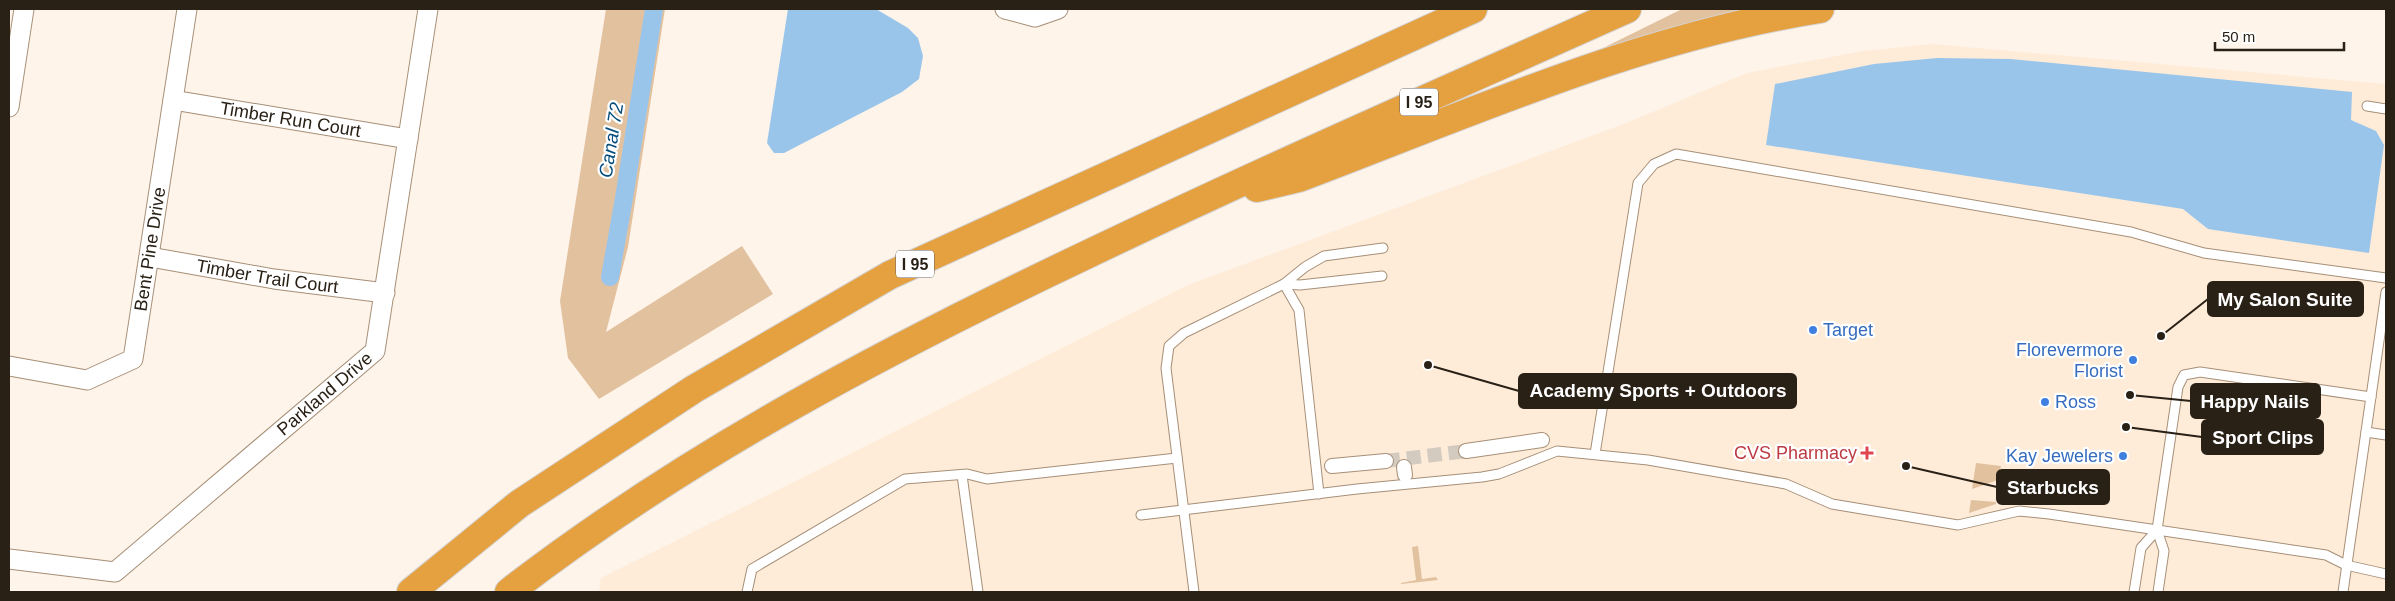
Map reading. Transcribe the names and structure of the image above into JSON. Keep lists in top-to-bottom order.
{
  "streets": {
    "highway": ["I 95"],
    "street": [
      "Timber Run Court",
      "Bent Pine Drive",
      "Timber Trail Court",
      "Parkland Drive"
    ]
  },
  "crossings": [
    ["Timber Run Court", "Bent Pine Drive"],
    ["Timber Run Court", "Parkland Drive"],
    ["Bent Pine Drive", "Timber Trail Court"],
    ["Timber Trail Court", "Parkland Drive"]
  ],
  "water": ["Canal 72"],
  "places": {
    "other": [
      "Target",
      "My Salon Suite",
      "Florevermore Florist",
      "Academy Sports + Outdoors",
      "Happy Nails",
      "Ross",
      "Sport Clips",
      "Kay Jewelers",
      "Starbucks"
    ],
    "health": ["CVS Pharmacy"]
  },
  "scale_bar": "50 m"
}
